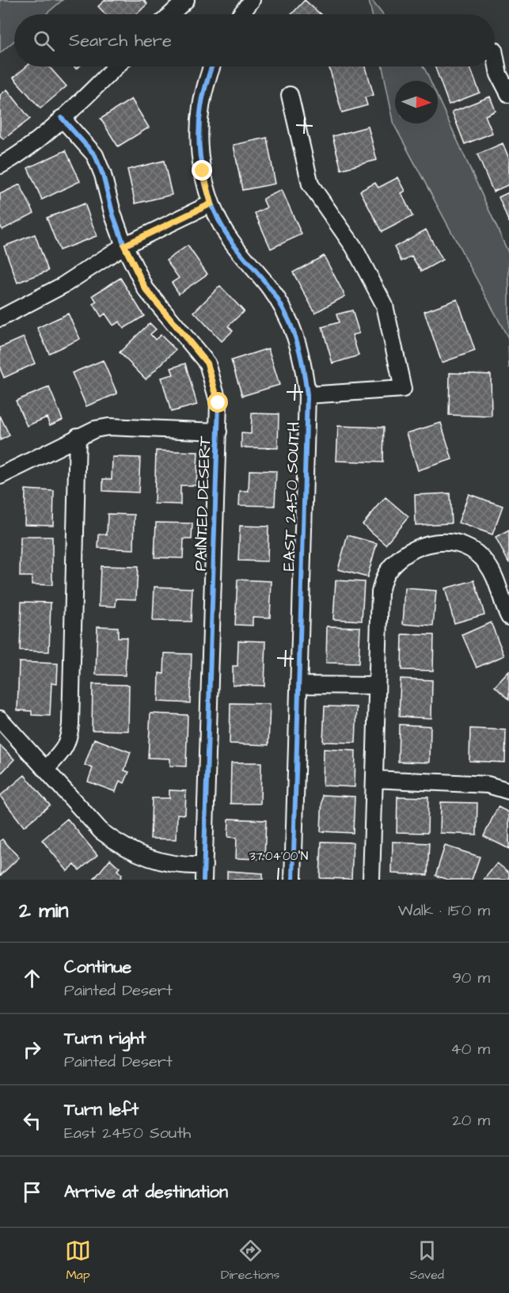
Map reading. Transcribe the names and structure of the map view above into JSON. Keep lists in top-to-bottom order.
{
  "streets": {
    "street": ["EAST 2450 SOUTH", "PAINTED DESERT"]
  },
  "north": "right",
  "page": {
    "search": "Search here",
    "heading": ["2 min", "Walk · 150 m"],
    "list": [
      ["Continue", "Painted Desert", "90 m"],
      ["Turn right", "Painted Desert", "40 m"],
      ["Turn left", "East 2450 South", "20 m"],
      "Arrive at destination"
    ],
    "nav": ["Map", "Directions", "Saved"]
  },
  "coordinates": ["37°04'00\"N"]
}
